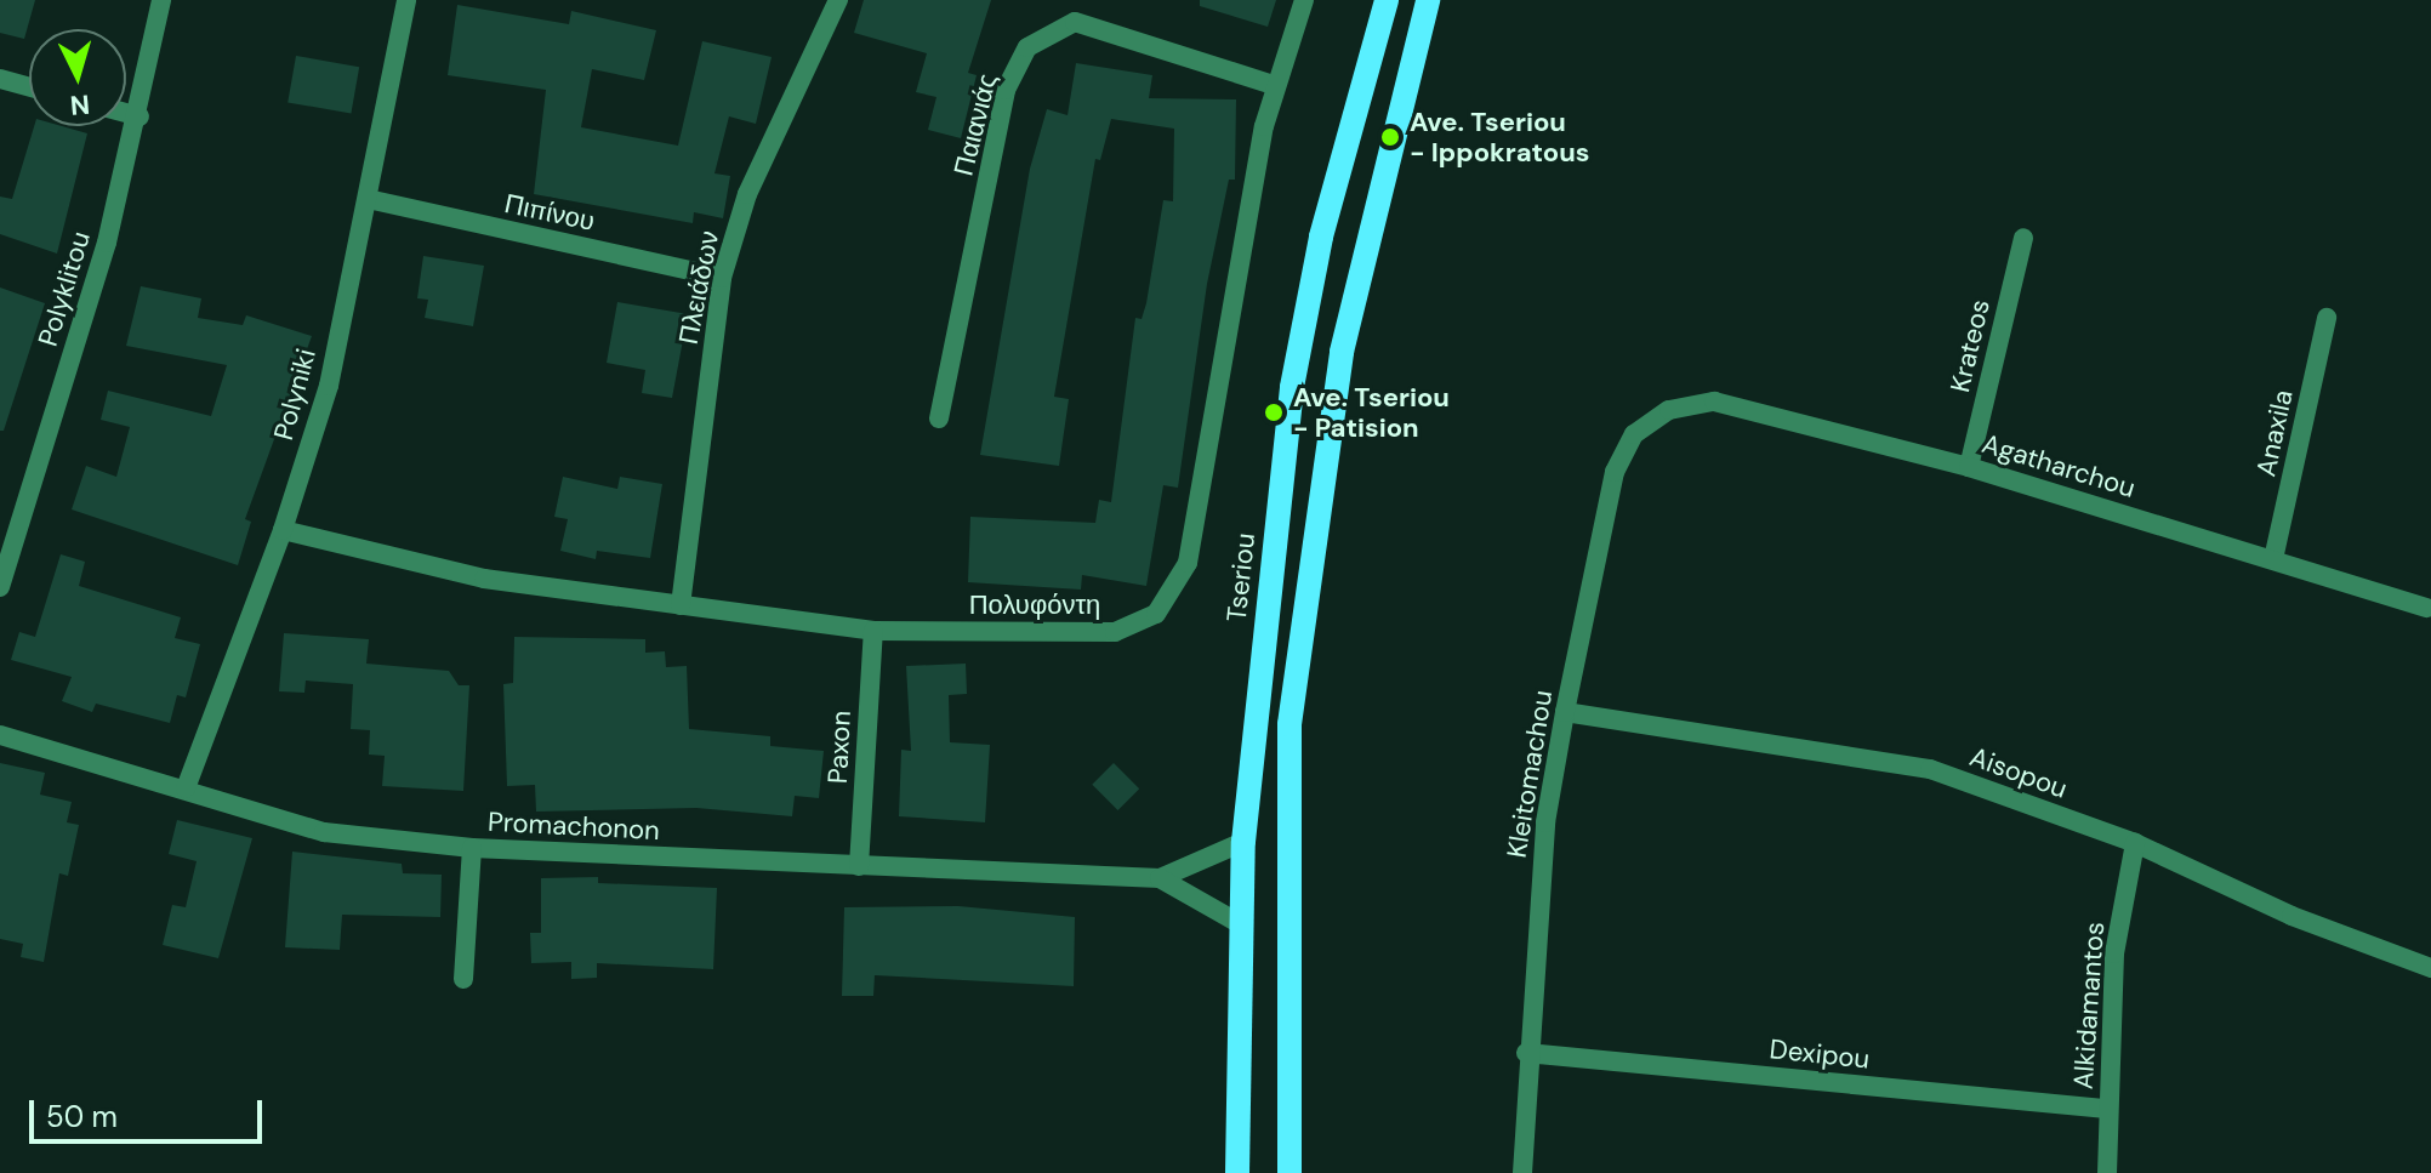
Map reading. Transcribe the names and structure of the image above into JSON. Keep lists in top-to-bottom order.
{
  "streets": {
    "main road": ["Tseriou"],
    "street": [
      "Παιανιάς",
      "Πιπίνου",
      "Πλειάδων",
      "Polyklitou",
      "Krateos",
      "Polyniki",
      "Anaxila",
      "Agatharchou",
      "Πολυφόντη",
      "Paxon",
      "Aisopou",
      "Kleitomachou",
      "Promachonon",
      "Alkidamantos",
      "Dexipou"
    ]
  },
  "crossings": [
    ["Παιανιάς", "Πολυφόντη"],
    ["Πιπίνου", "Πλειάδων"],
    ["Πιπίνου", "Polyniki"],
    ["Πλειάδων", "Πολυφόντη"],
    ["Krateos", "Agatharchou"],
    ["Polyniki", "Πολυφόντη"],
    ["Polyniki", "Promachonon"],
    ["Anaxila", "Agatharchou"],
    ["Agatharchou", "Kleitomachou"],
    ["Tseriou", "Promachonon"],
    ["Πολυφόντη", "Paxon"],
    ["Paxon", "Promachonon"],
    ["Aisopou", "Kleitomachou"],
    ["Aisopou", "Alkidamantos"],
    ["Kleitomachou", "Dexipou"],
    ["Alkidamantos", "Dexipou"]
  ],
  "places": ["Ave. Tseriou - Ippokratous", "Ave. Tseriou - Patision"],
  "scale_bar": "50 m",
  "north": "bottom"
}
